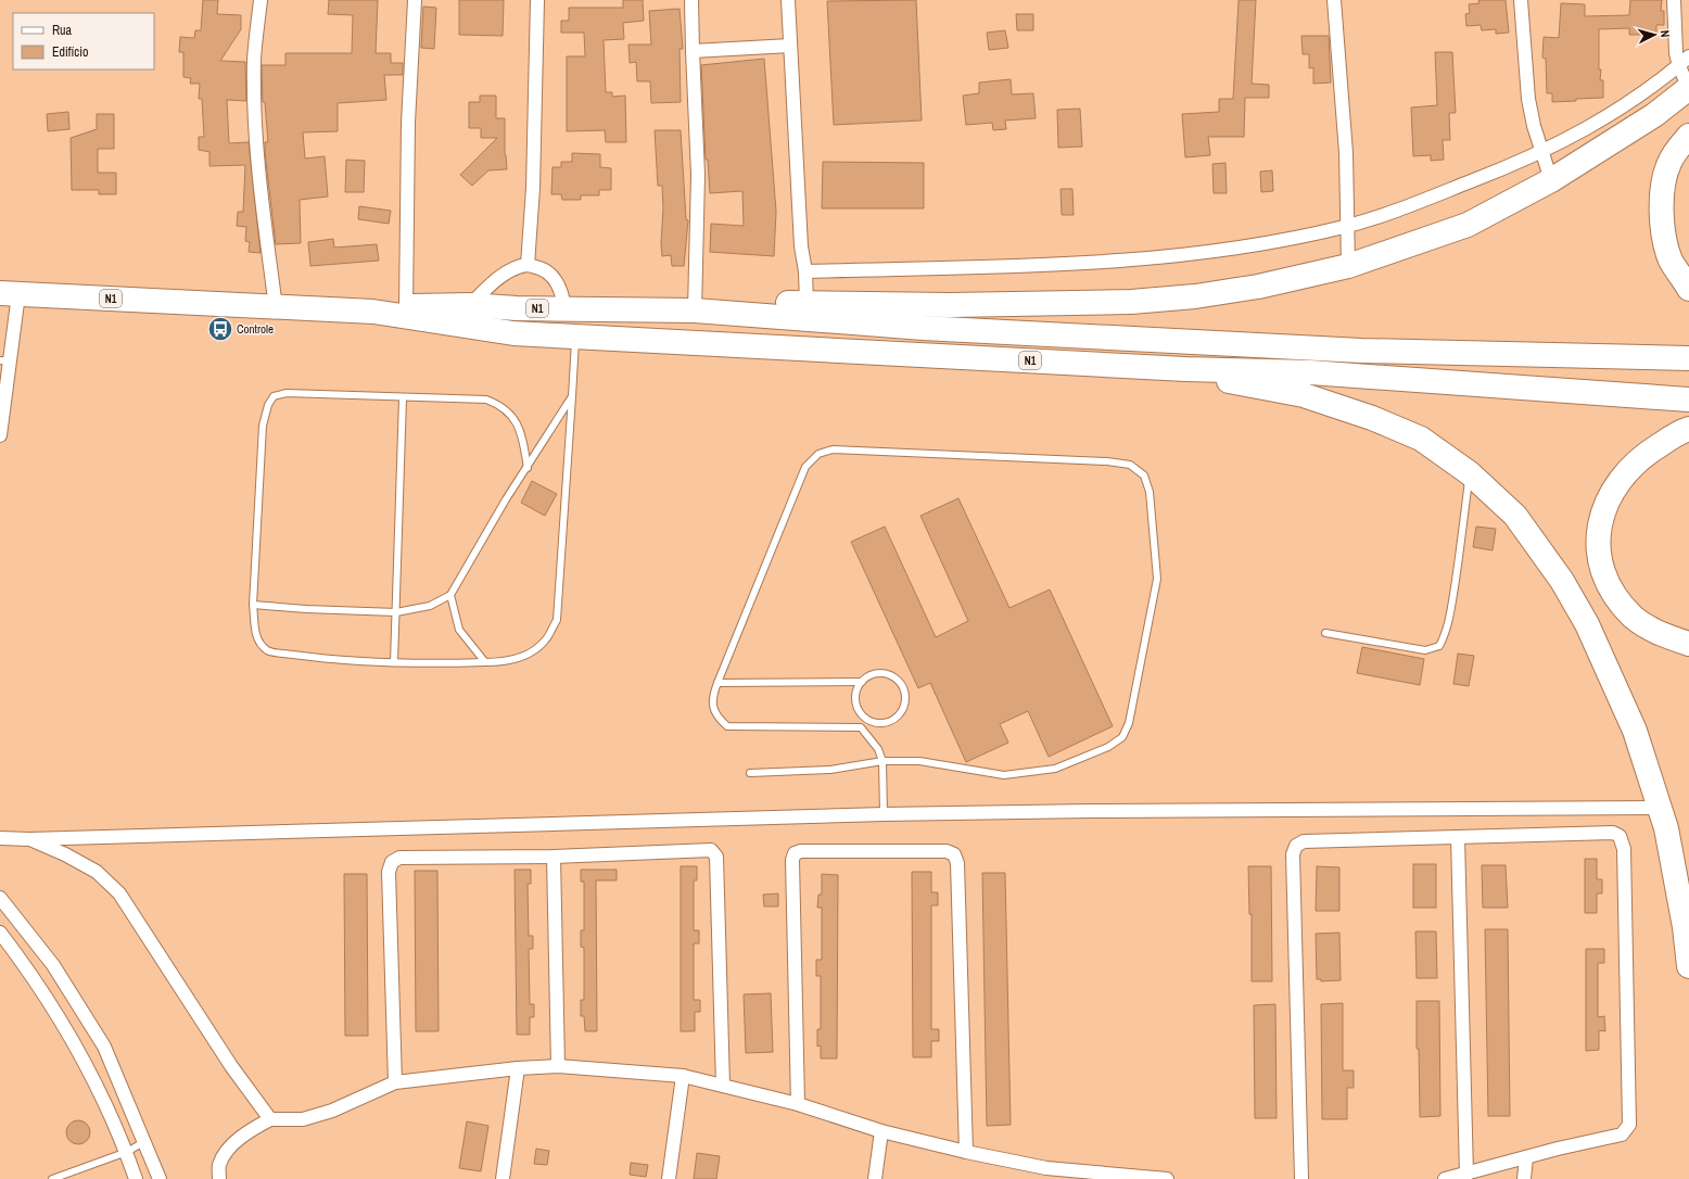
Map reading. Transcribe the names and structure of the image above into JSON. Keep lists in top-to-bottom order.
{
  "streets": {
    "highway": ["N1"]
  },
  "places": {
    "bus stop": ["Controle"]
  },
  "legend": ["Rua", "Edifício"],
  "north": "right"
}
